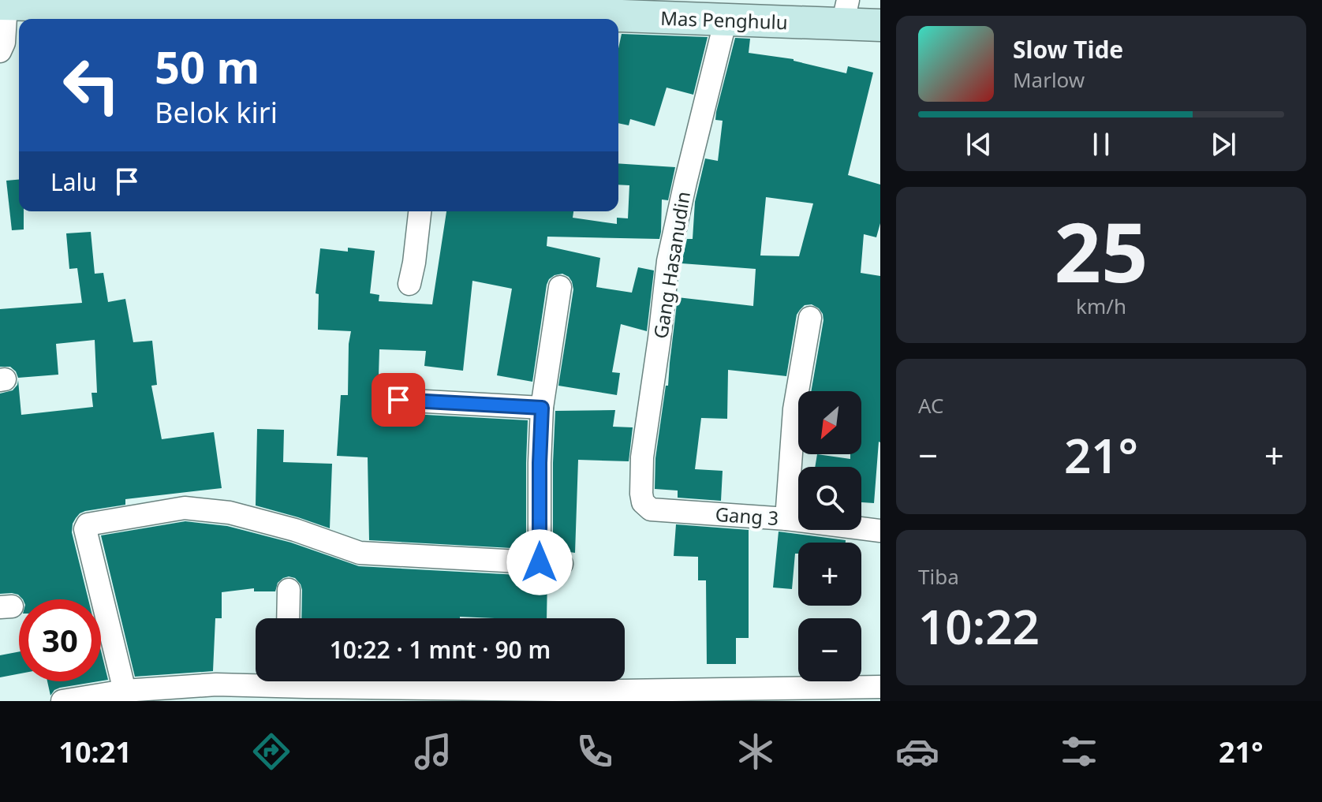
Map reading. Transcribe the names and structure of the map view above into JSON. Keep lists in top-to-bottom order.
{
  "streets": {
    "street": ["Mas Penghulu", "Gang Hasanudin", "Gang 3"]
  },
  "crossings": [
    ["Mas Penghulu", "Gang Hasanudin"],
    ["Gang Hasanudin", "Gang 3"]
  ],
  "north": "bottom left",
  "page": {
    "turn": ["50 m", "Belok kiri"],
    "song": ["Slow Tide", "Marlow"],
    "then": "Lalu",
    "tile": [
      ["25", "km/h"],
      "AC",
      ["Tiba", "10:22"]
    ],
    "map_buttons": ["+", "−"],
    "heat": ["−", "21°", "+"],
    "limit": "30",
    "trip": "10:22 · 1 mnt · 90 m",
    "tabs": ["10:21", "21°"]
  }
}
